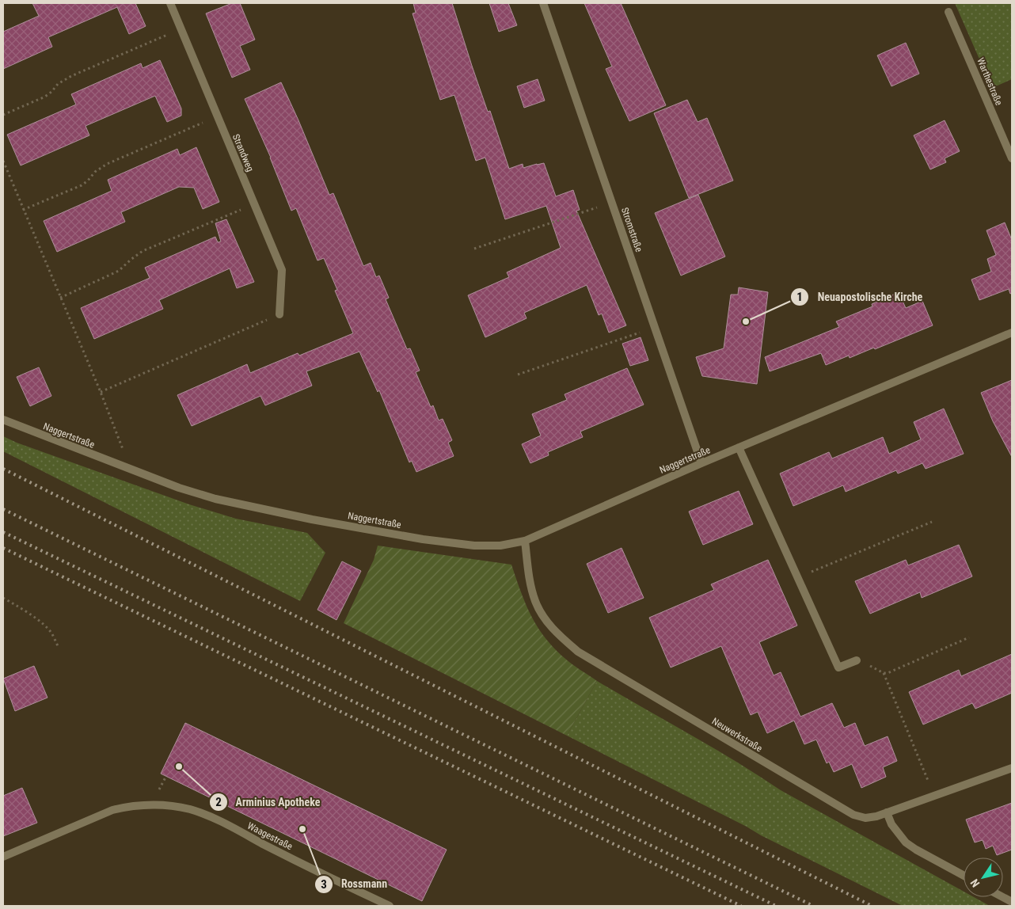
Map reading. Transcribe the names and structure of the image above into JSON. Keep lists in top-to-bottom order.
{
  "streets": {
    "street": [
      "Warthestraße",
      "Strandweg",
      "Stromstraße",
      "Naggertstraße",
      "Neuwerkstraße",
      "Waagestraße"
    ]
  },
  "crossings": [
    ["Stromstraße", "Naggertstraße"],
    ["Naggertstraße", "Neuwerkstraße"]
  ],
  "places": ["Neuapostolische Kirche", "Arminius Apotheke", "Rossmann"],
  "north": "bottom left"
}
